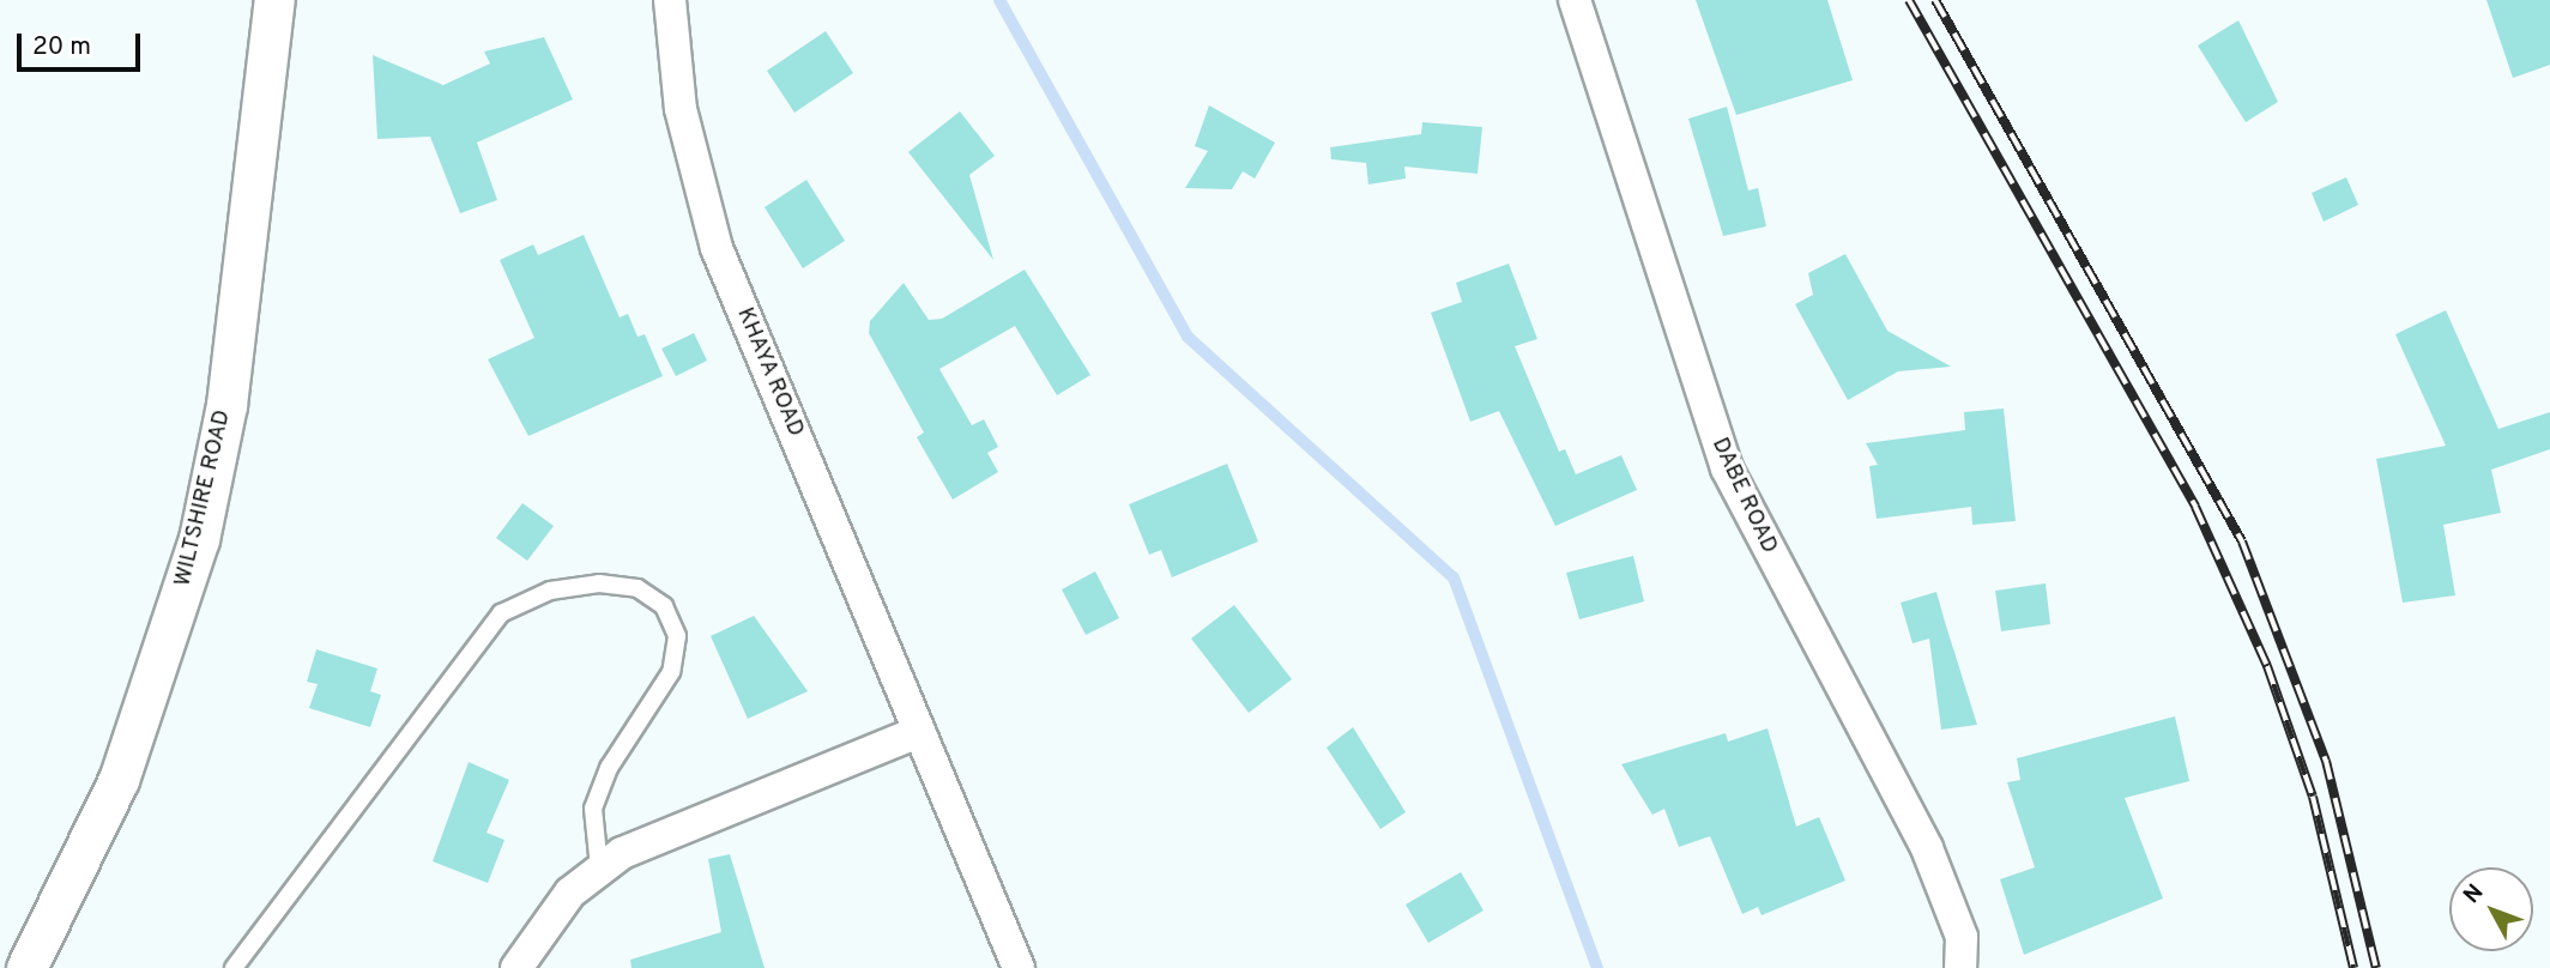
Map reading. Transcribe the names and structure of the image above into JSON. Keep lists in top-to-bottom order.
{
  "streets": {
    "street": ["KHAYA ROAD", "DABE ROAD", "WILTSHIRE ROAD"]
  },
  "scale_bar": "20 m",
  "north": "top left"
}
